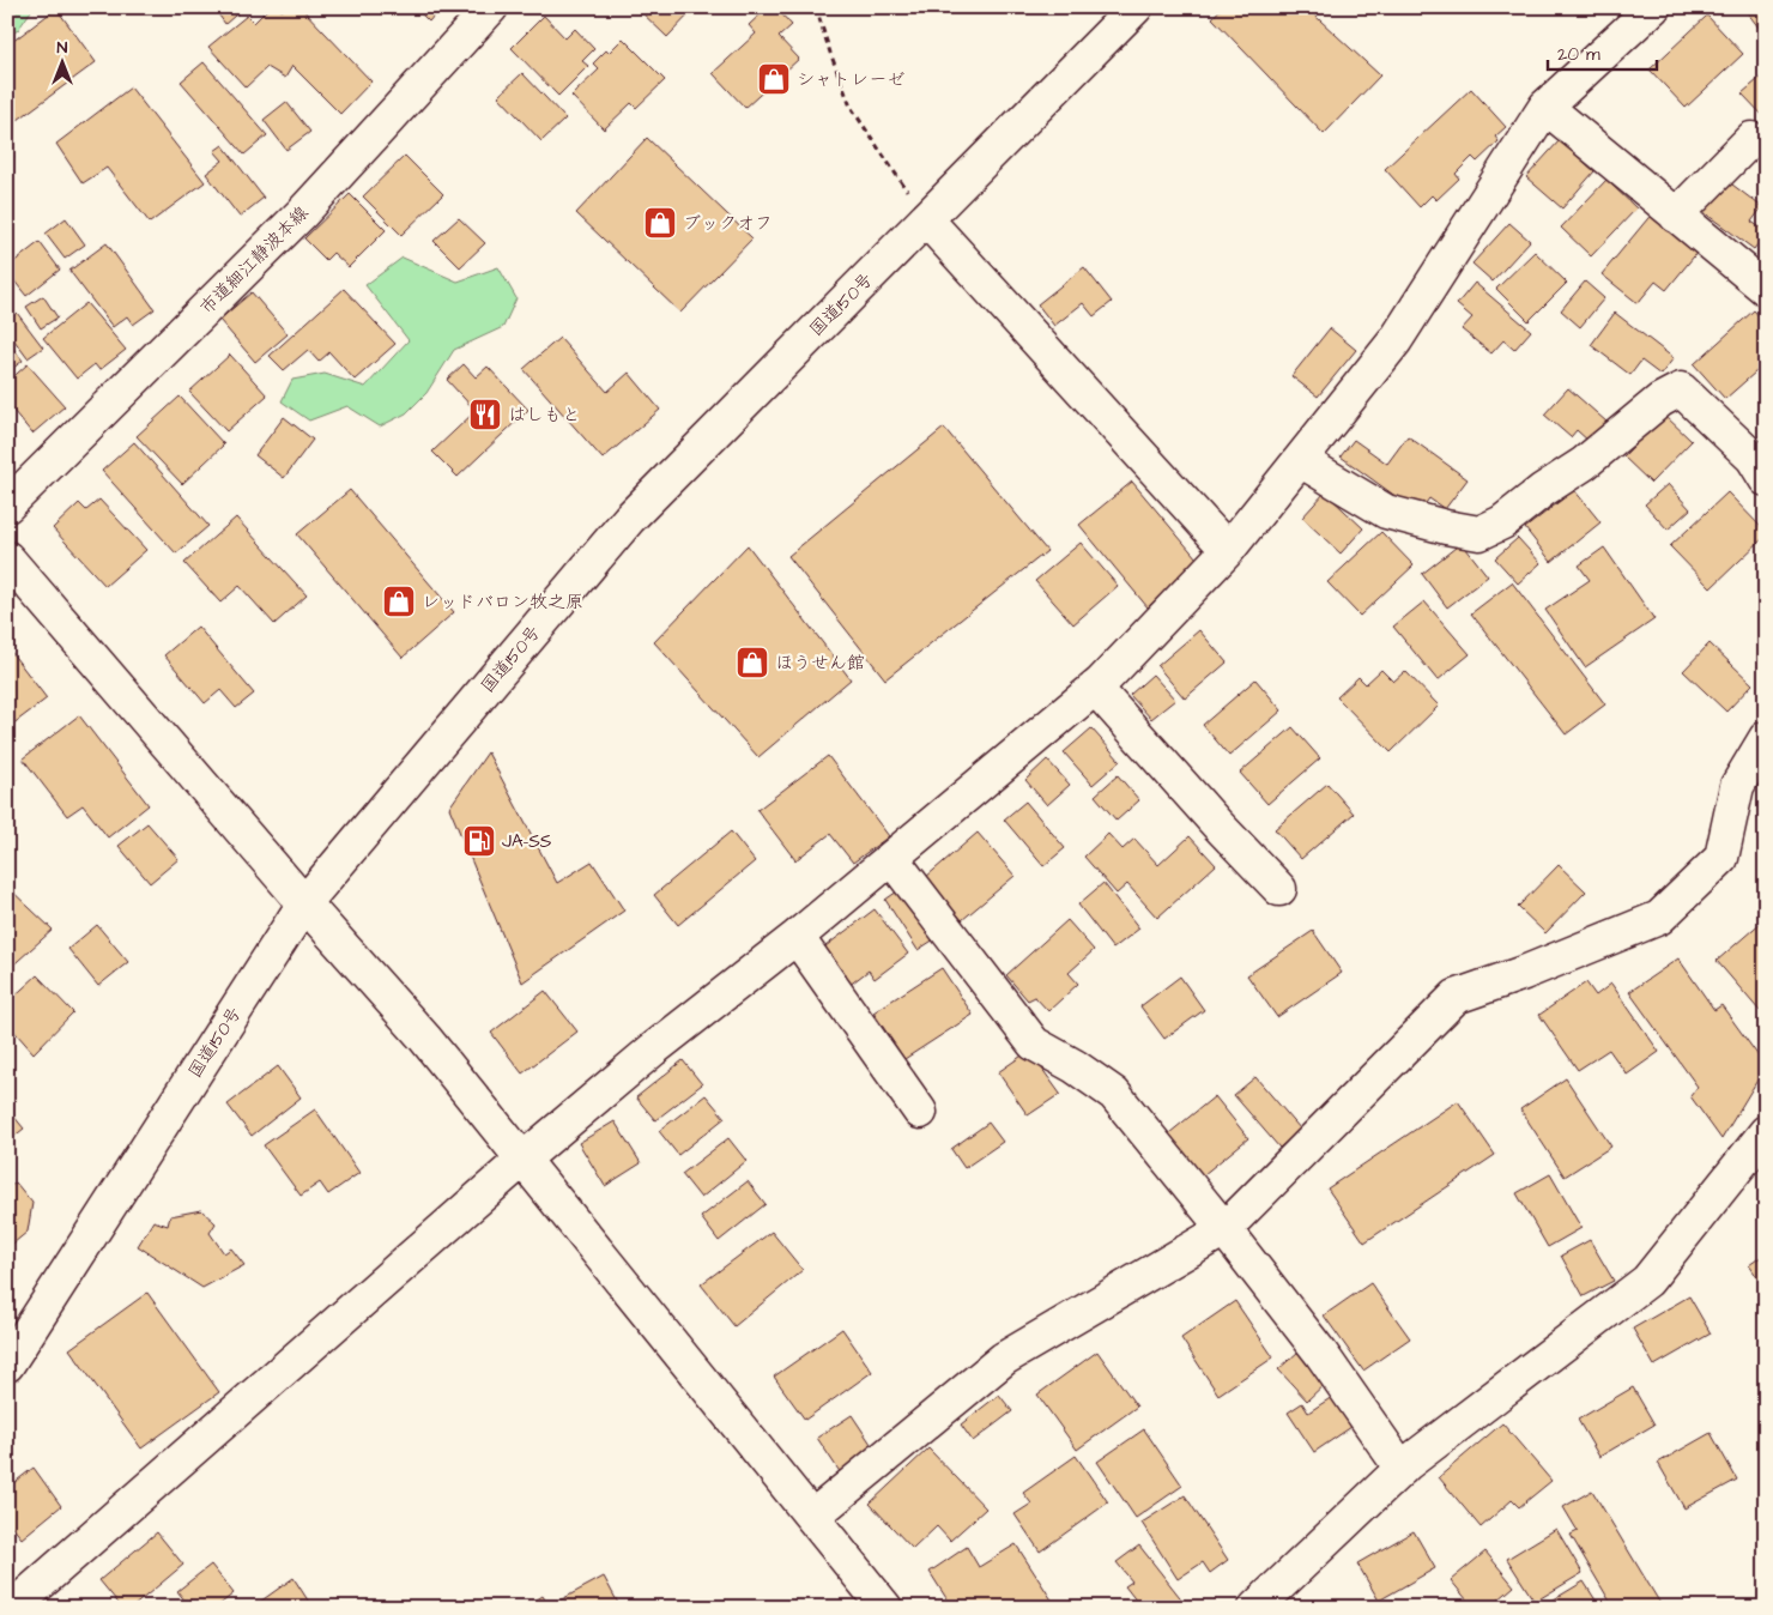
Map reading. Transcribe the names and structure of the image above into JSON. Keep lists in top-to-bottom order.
{
  "streets": {
    "main road": ["市道細江静波本線", "国道150号"]
  },
  "places": {
    "shop": [
      "シャトレーゼ",
      "ブックオフ",
      "レッドバロン牧之原",
      "ほうせん館"
    ],
    "restaurant": ["はしもと"],
    "fuel station": ["JA-SS"]
  },
  "scale_bar": "20 m",
  "north": "top"
}
